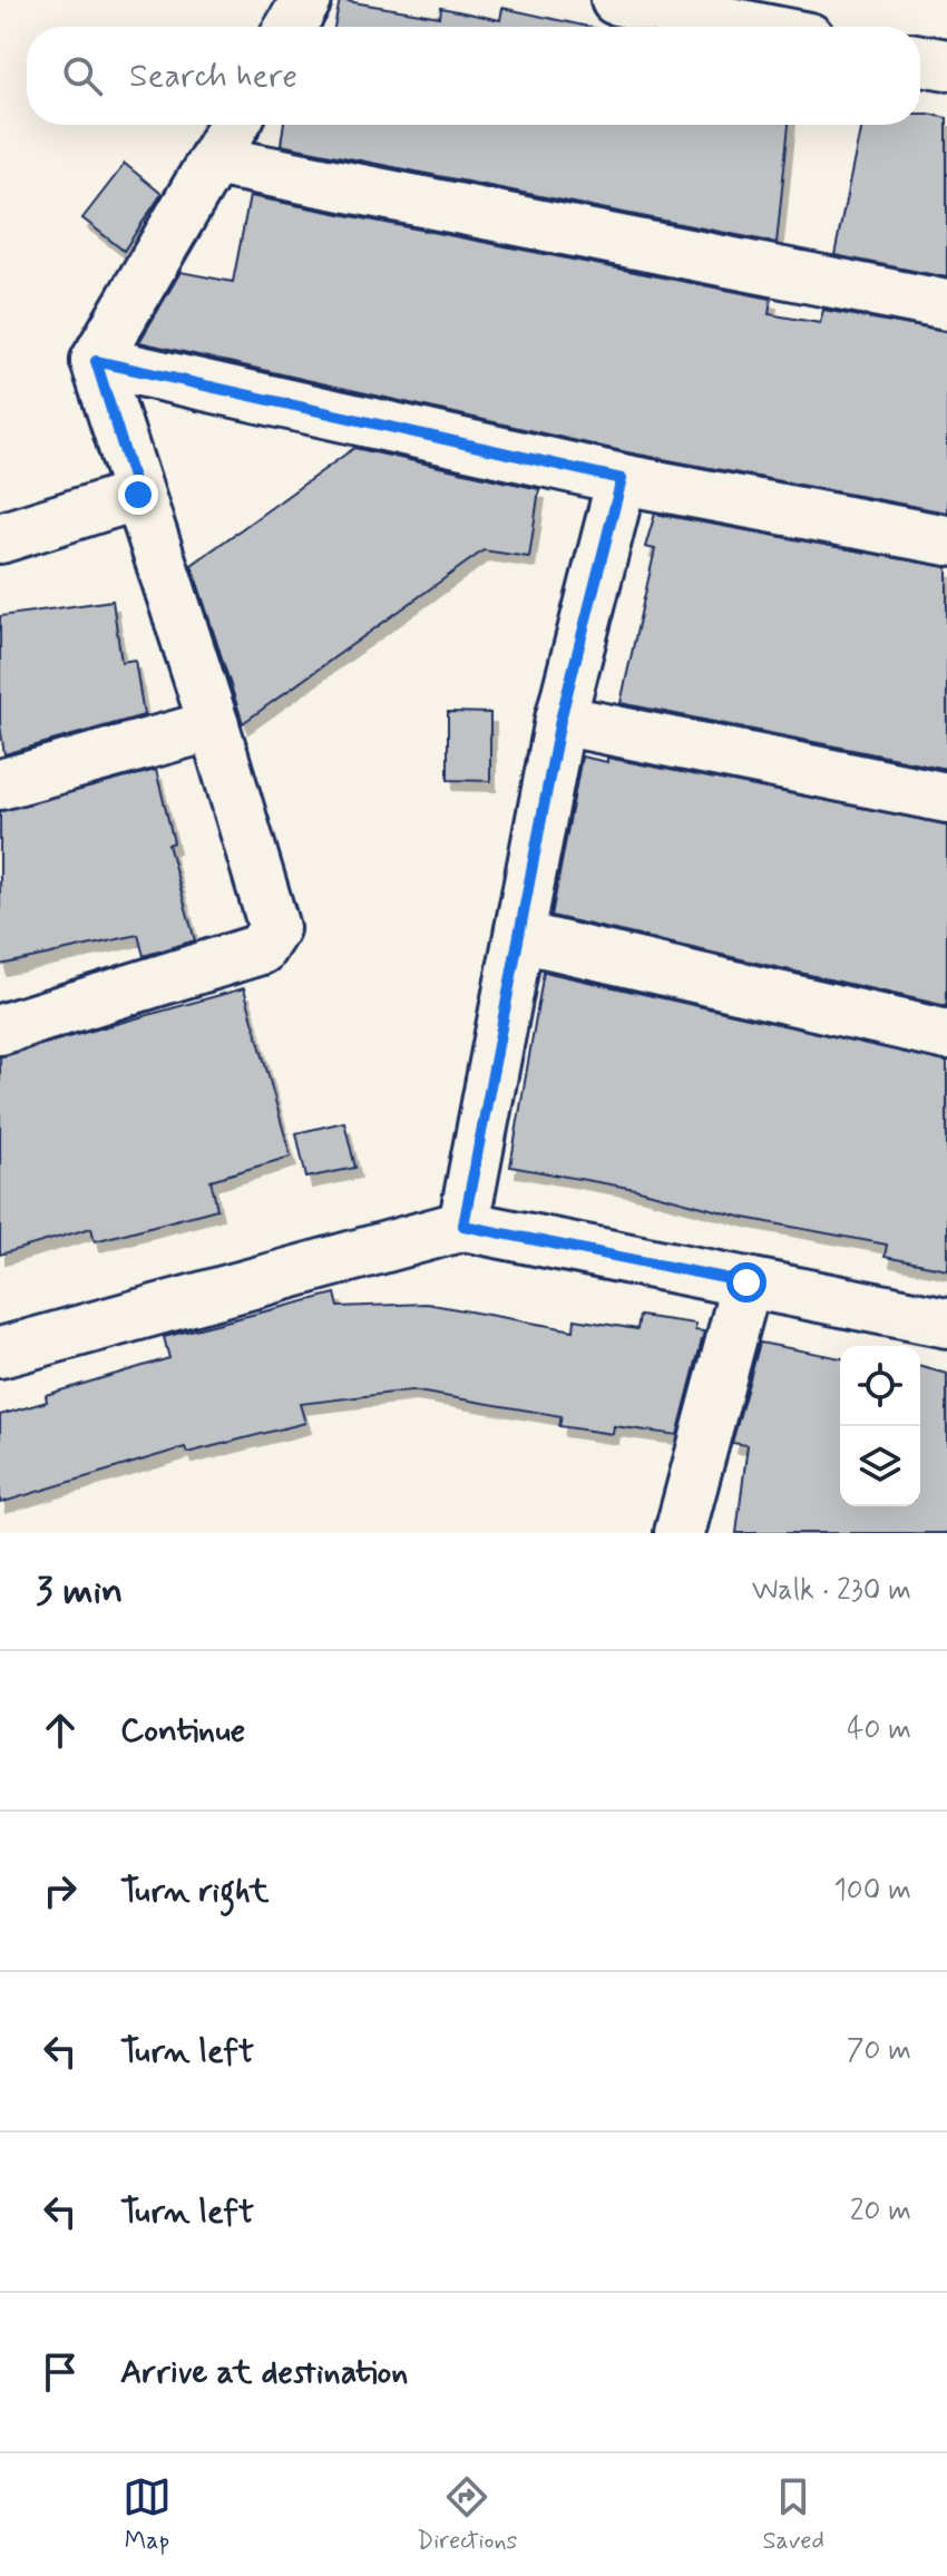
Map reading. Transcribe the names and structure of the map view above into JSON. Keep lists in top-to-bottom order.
{
  "page": {
    "search": "Search here",
    "heading": ["3 min", "Walk · 230 m"],
    "list": [
      ["Continue", "40 m"],
      ["Turn right", "100 m"],
      ["Turn left", "70 m"],
      ["Turn left", "20 m"],
      "Arrive at destination"
    ],
    "nav": ["Map", "Directions", "Saved"]
  }
}
